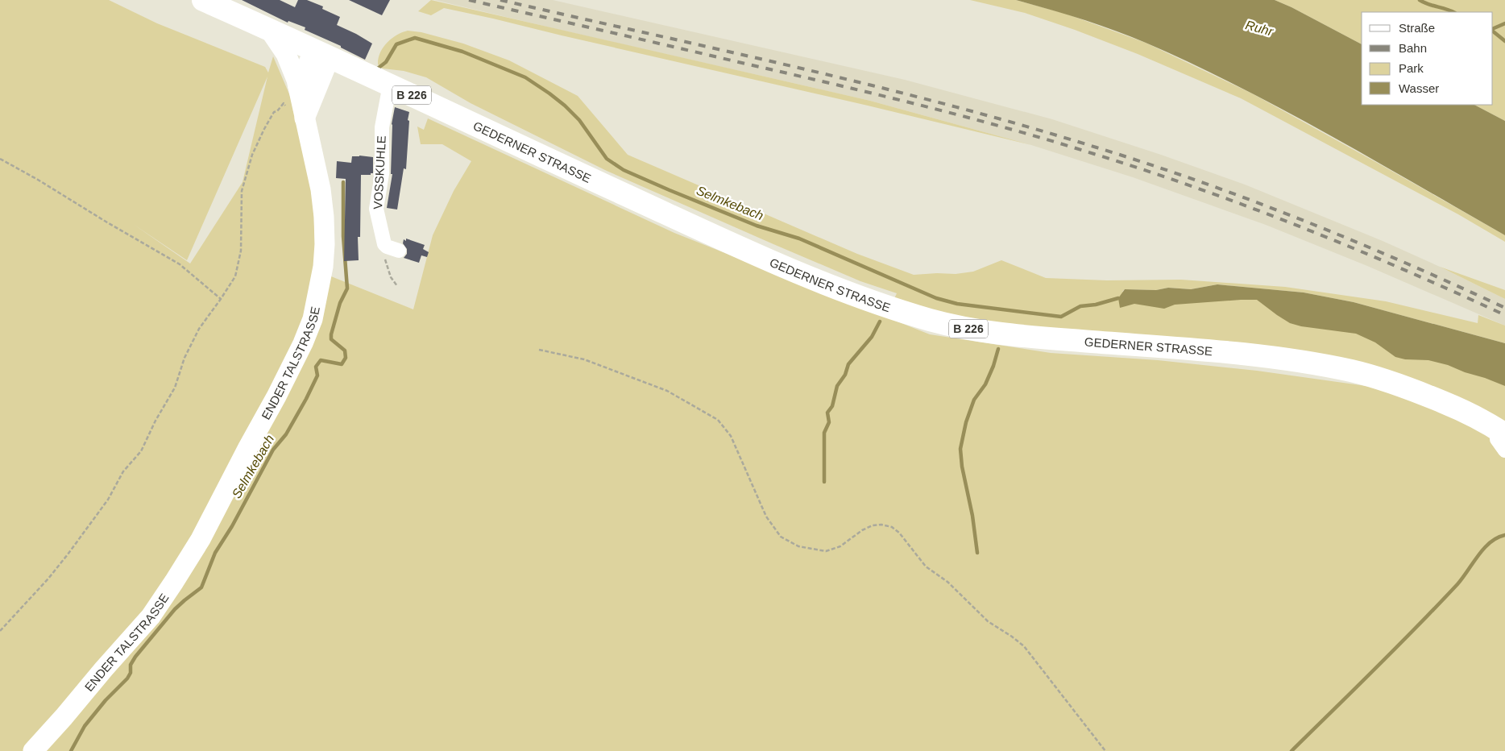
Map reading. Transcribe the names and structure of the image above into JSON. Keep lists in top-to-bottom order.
{
  "streets": {
    "main road": ["B 226", "GEDERNER STRASSE", "ENDER TALSTRASSE"],
    "street": ["VOSSKUHLE"]
  },
  "crossings": [
    ["GEDERNER STRASSE", "VOSSKUHLE"],
    ["GEDERNER STRASSE", "ENDER TALSTRASSE"]
  ],
  "water": ["Ruhr", "Selmkebach"],
  "legend": [
    "Straße",
    "Bahn",
    "Park",
    "Wasser"
  ]
}
